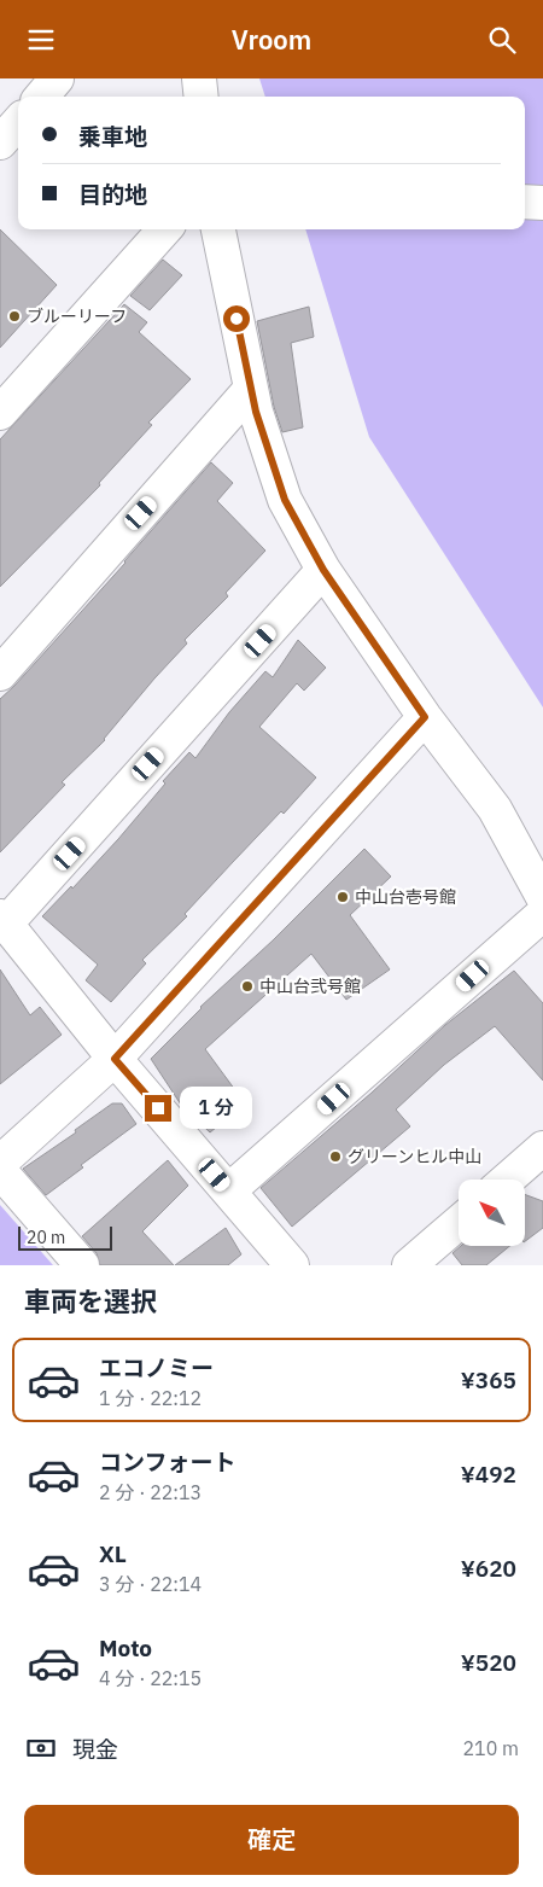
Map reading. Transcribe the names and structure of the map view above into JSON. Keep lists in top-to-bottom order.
{
  "places": [
    "ブルーリーフ",
    "中山台壱号館",
    "中山台弐号館",
    "グリーンヒル中山"
  ],
  "scale_bar": "20 m",
  "north": "top left",
  "page": {
    "header": "Vroom",
    "banner": ["乗車地", "目的地"],
    "bubble": "1 分",
    "scale": "20 m",
    "heading": "車両を選択",
    "list": [
      {
        "name": "エコノミー",
        "note": "1 分 · 22:12",
        "value": "¥365"
      },
      {
        "name": "コンフォート",
        "note": "2 分 · 22:13",
        "value": "¥492"
      },
      {
        "name": "XL",
        "note": "3 分 · 22:14",
        "value": "¥620"
      },
      {
        "name": "Moto",
        "note": "4 分 · 22:15",
        "value": "¥520"
      }
    ],
    "pay": ["現金", "210 m"],
    "buttons": "確定"
  }
}
